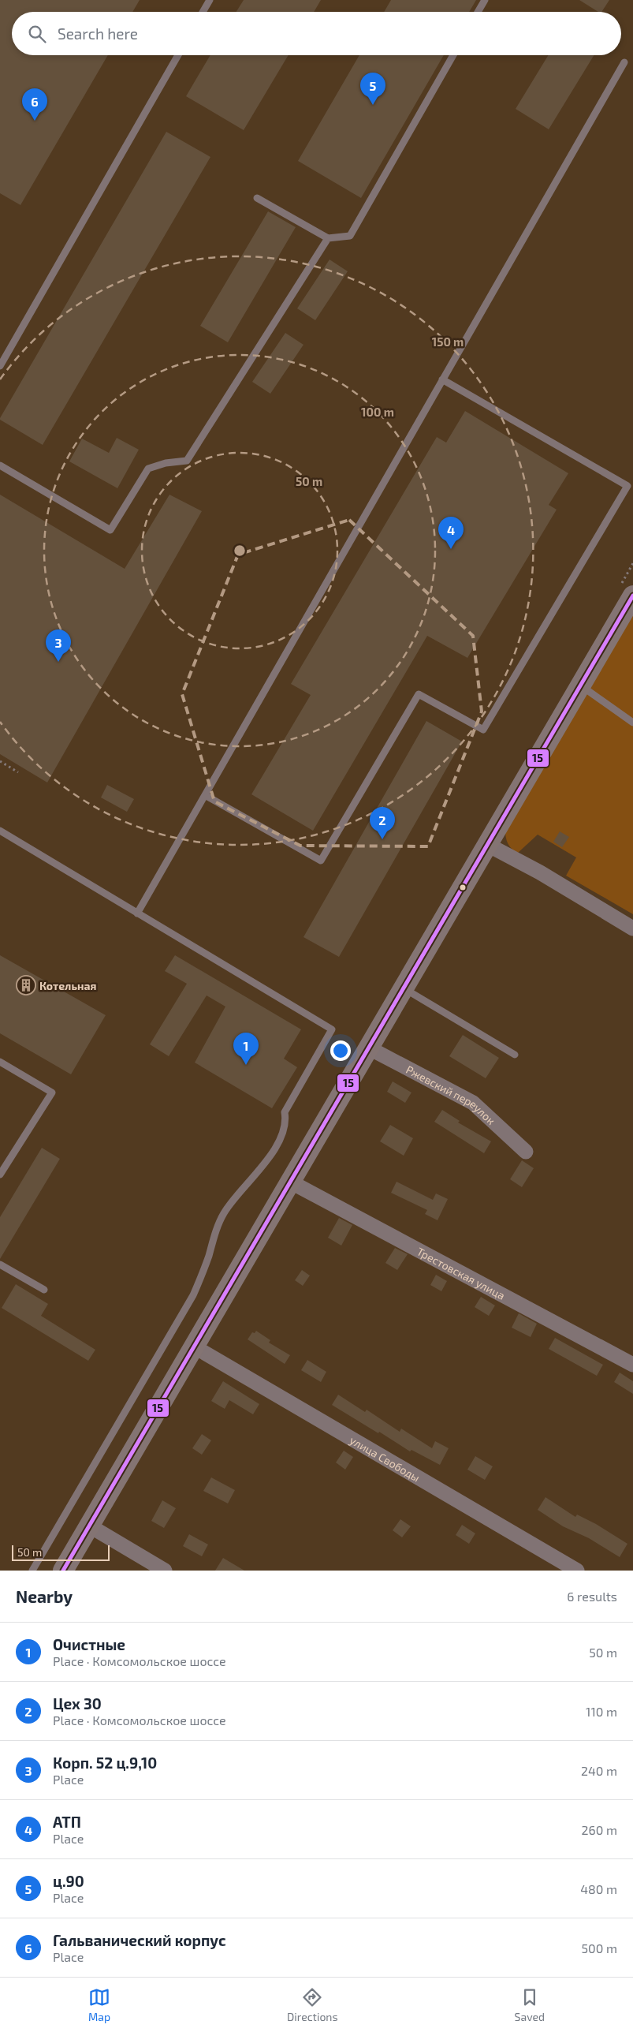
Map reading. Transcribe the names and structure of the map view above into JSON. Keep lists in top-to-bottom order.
{
  "streets": {
    "street": ["Ржевский переулок", "Трестовская улица", "улица Свободы"]
  },
  "places": {
    "building": ["Котельная"]
  },
  "lines": ["transit line 15"],
  "scale_bar": "50 m",
  "page": {
    "search": "Search here",
    "pins": [
      "5",
      "6",
      "4",
      "3",
      "2",
      "1"
    ],
    "scale": "50 m",
    "heading": ["Nearby", "6 results"],
    "list": [
      {
        "mark": "1",
        "name": "Очистные",
        "note": "Place · Комсомольское шоссе",
        "value": "50 m"
      },
      {
        "mark": "2",
        "name": "Цех 30",
        "note": "Place · Комсомольское шоссе",
        "value": "110 m"
      },
      {
        "mark": "3",
        "name": "Корп. 52 ц.9,10",
        "note": "Place",
        "value": "240 m"
      },
      {
        "mark": "4",
        "name": "АТП",
        "note": "Place",
        "value": "260 m"
      },
      {
        "mark": "5",
        "name": "ц.90",
        "note": "Place",
        "value": "480 m"
      },
      {
        "mark": "6",
        "name": "Гальванический корпус",
        "note": "Place",
        "value": "500 m"
      }
    ],
    "nav": ["Map", "Directions", "Saved"]
  },
  "rings": ["150 m", "100 m", "50 m"]
}
